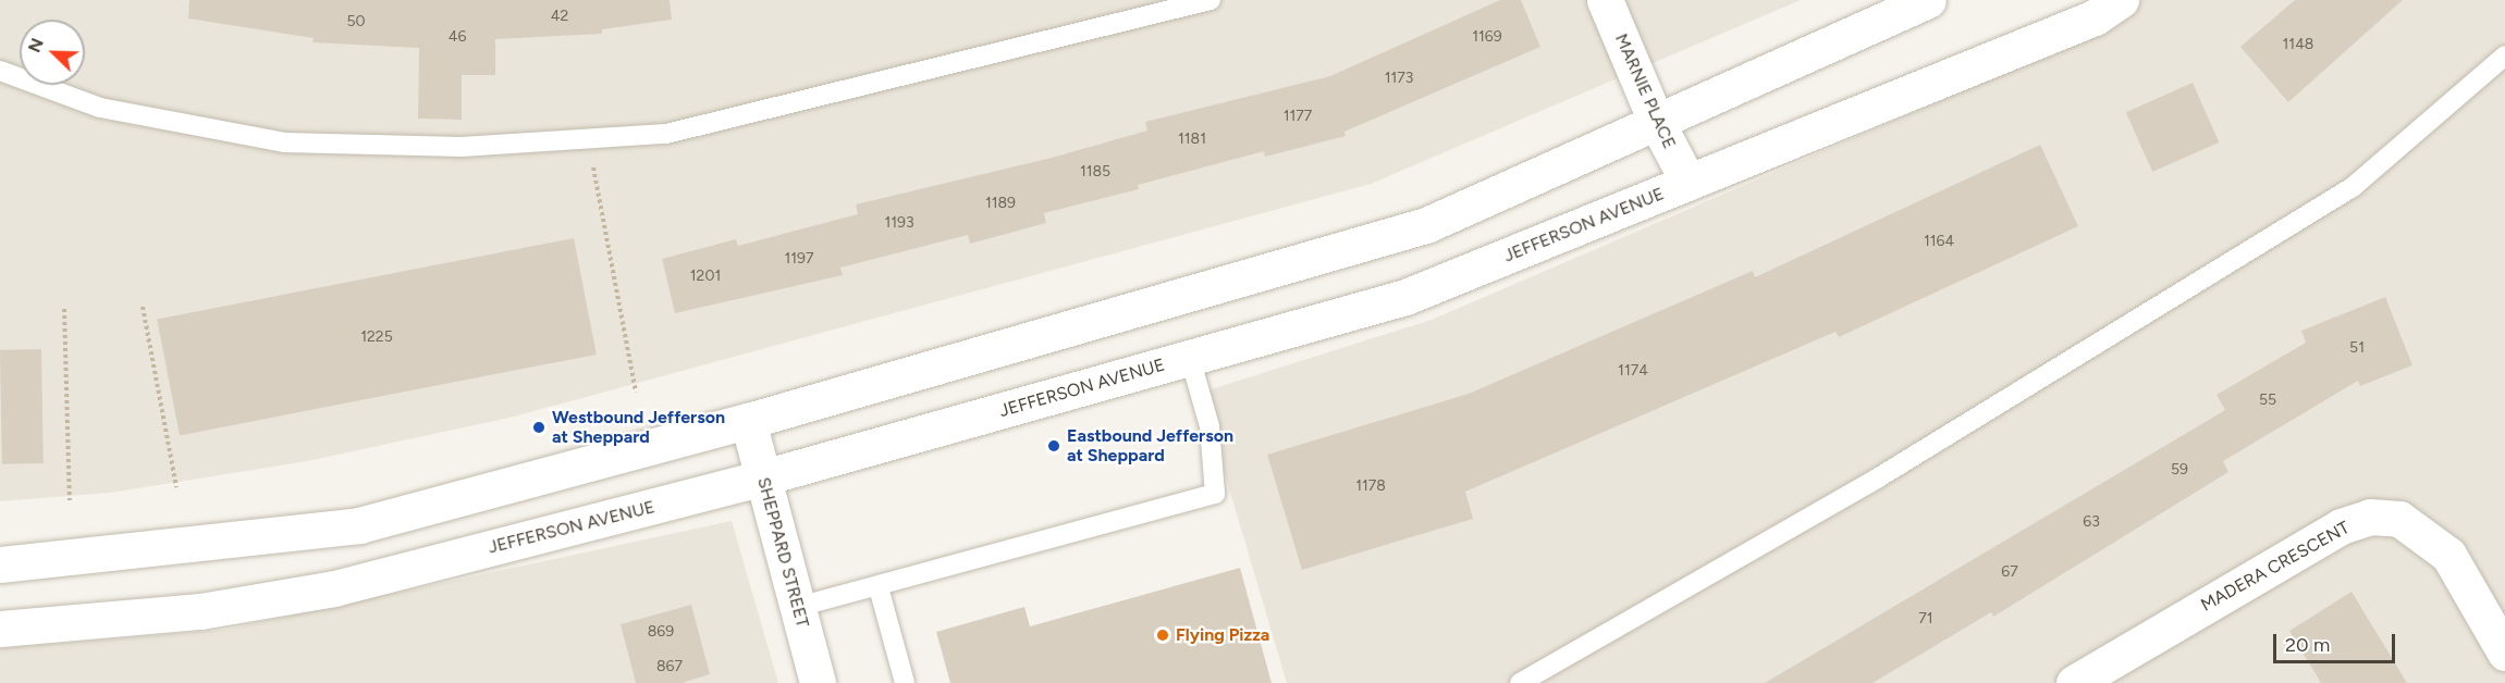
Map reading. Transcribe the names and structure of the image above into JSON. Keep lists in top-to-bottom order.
{
  "streets": {
    "street": [
      "MARNIE PLACE",
      "JEFFERSON AVENUE",
      "SHEPPARD STREET",
      "MADERA CRESCENT"
    ]
  },
  "crossings": [
    ["MARNIE PLACE", "JEFFERSON AVENUE"],
    ["JEFFERSON AVENUE", "SHEPPARD STREET"]
  ],
  "places": ["Westbound Jefferson at Sheppard", "Eastbound Jefferson at Sheppard", "Flying Pizza"],
  "house_numbers": [
    "42",
    "50",
    "46",
    "1169",
    "1148",
    "1173",
    "1177",
    "1181",
    "1185",
    "1189",
    "1193",
    "1164",
    "1197",
    "1201",
    "1225",
    "51",
    "1174",
    "55",
    "59",
    "1178",
    "63",
    "67",
    "71",
    "869",
    "867"
  ],
  "scale_bar": "20 m",
  "north": "top left"
}
